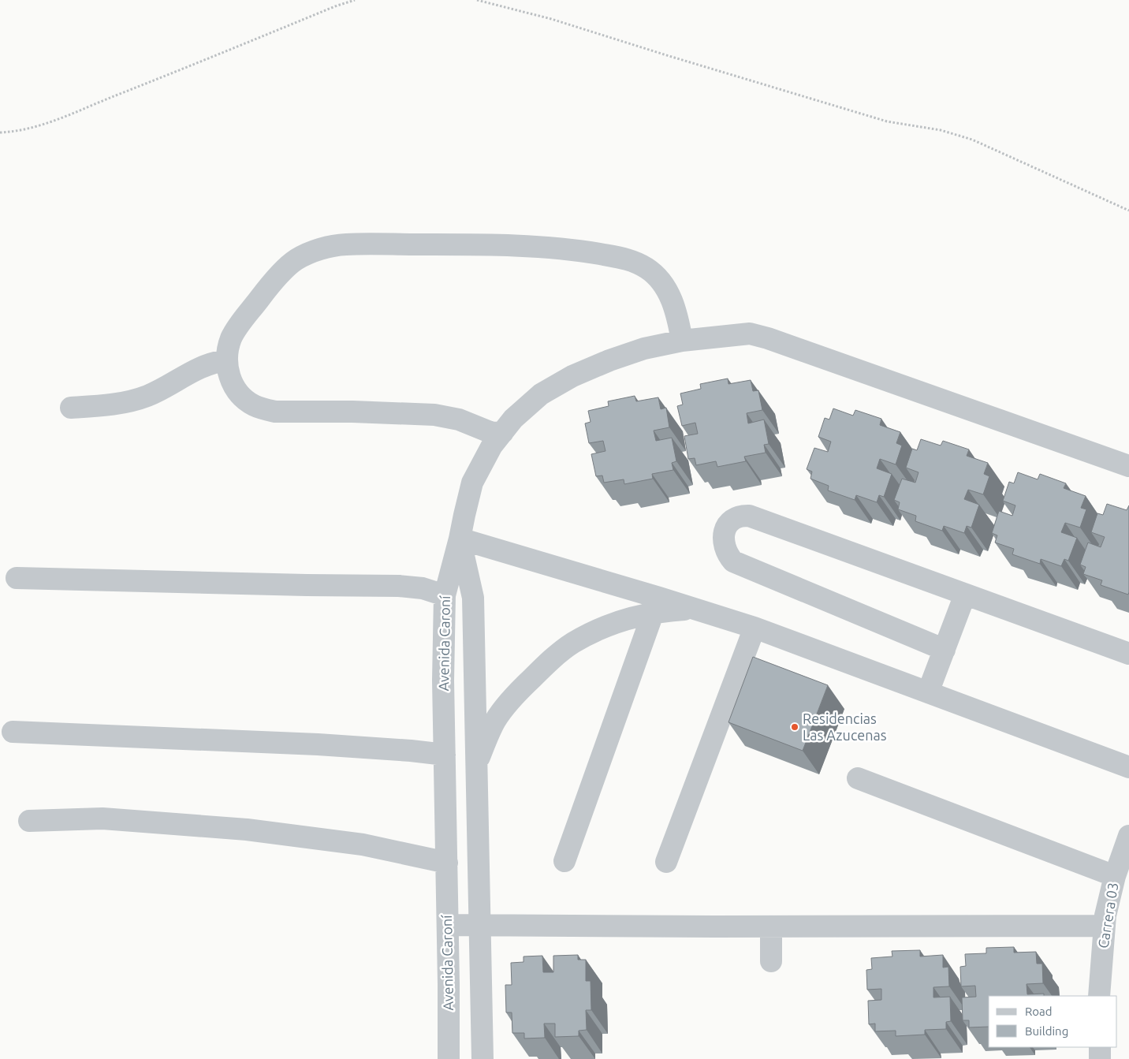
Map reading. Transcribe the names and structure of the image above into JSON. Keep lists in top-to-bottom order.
{
  "streets": {
    "street": ["Avenida Caroní", "Carrera 03"]
  },
  "places": ["Residencias Las Azucenas"],
  "legend": ["Road", "Building"]
}
